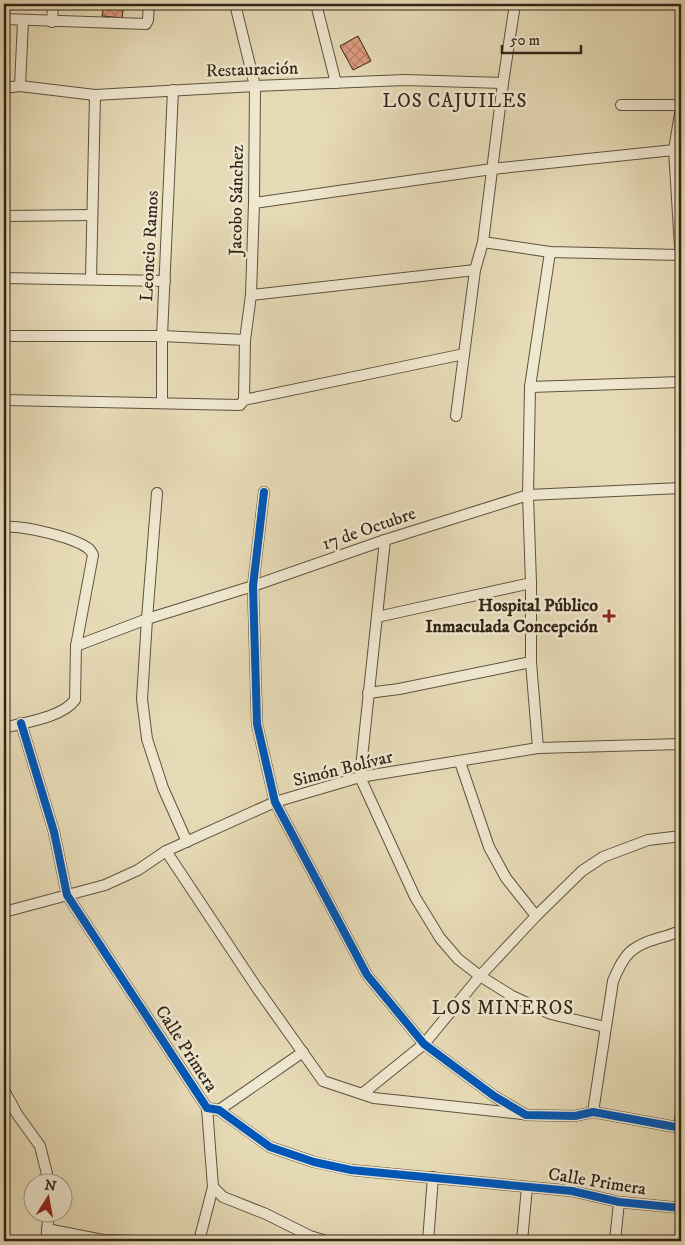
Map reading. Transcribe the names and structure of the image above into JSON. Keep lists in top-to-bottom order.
{
  "streets": {
    "street": [
      "Restauración",
      "Jacobo Sánchez",
      "Leoncio Ramos",
      "17 de Octubre",
      "Simón Bolívar",
      "Calle Primera"
    ]
  },
  "crossings": [
    ["Restauración", "Jacobo Sánchez"],
    ["Restauración", "Leoncio Ramos"],
    ["Simón Bolívar", "Calle Primera"]
  ],
  "districts": ["LOS CAJUILES", "LOS MINEROS"],
  "places": {
    "health": ["Hospital Público Inmaculada Concepción"]
  },
  "scale_bar": "50 m",
  "north": "top"
}
